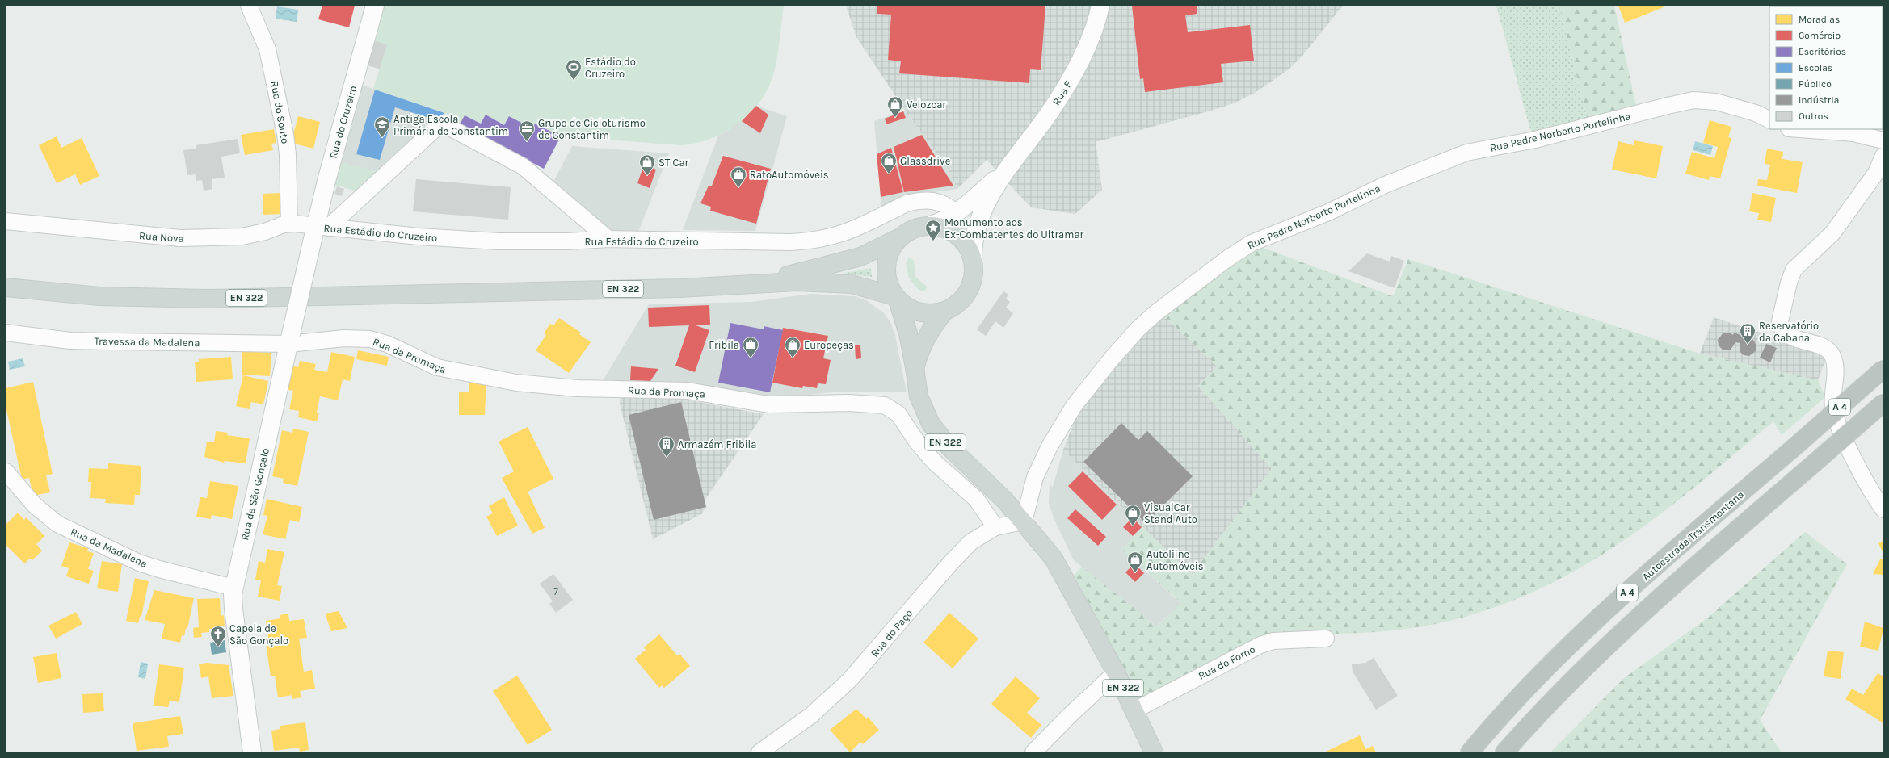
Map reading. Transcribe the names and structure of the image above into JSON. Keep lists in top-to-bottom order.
{
  "streets": {
    "highway": ["A 4", "Autoestrada Transmontana"],
    "main road": ["EN 322"],
    "street": [
      "Rua F",
      "Rua do Souto",
      "Rua do Cruzeiro",
      "Rua Padre Norberto Portelinha",
      "Rua Estádio do Cruzeiro",
      "Rua Nova",
      "Travessa da Madalena",
      "Rua da Promaça",
      "Rua de São Gonçalo",
      "Rua da Madalena",
      "Rua do Paço",
      "Rua do Forno"
    ]
  },
  "crossings": [
    ["Rua do Souto", "Rua Nova"],
    ["Rua do Cruzeiro", "Rua Estádio do Cruzeiro"],
    ["Rua do Cruzeiro", "Rua Nova"],
    ["Rua do Cruzeiro", "Rua de São Gonçalo"],
    ["Rua Padre Norberto Portelinha", "EN 322"],
    ["Rua Padre Norberto Portelinha", "Rua do Paço"],
    ["Rua Estádio do Cruzeiro", "Rua Nova"],
    ["Rua Estádio do Cruzeiro", "Rua de São Gonçalo"],
    ["Rua Nova", "Rua de São Gonçalo"],
    ["EN 322", "Rua do Paço"],
    ["EN 322", "Rua do Forno"],
    ["Travessa da Madalena", "Rua da Promaça"],
    ["Travessa da Madalena", "Rua de São Gonçalo"],
    ["Rua da Promaça", "Rua de São Gonçalo"],
    ["Rua da Promaça", "Rua do Paço"],
    ["Rua de São Gonçalo", "Rua da Madalena"]
  ],
  "places": {
    "sports": ["Estádio do Cruzeiro"],
    "shop": [
      "Velozcar",
      "Glassdrive",
      "ST Car",
      "RatoAutomóveis",
      "Europeças",
      "VisualCar Stand Auto",
      "Autoliine Automóveis"
    ],
    "school or university": ["Antiga Escola Primária de Constantim"],
    "office": ["Grupo de Cicloturismo de Constantim", "Fribila"],
    "place": ["Monumento aos Ex-Combatentes do Ultramar"],
    "building": ["Reservatório da Cabana", "Armazém Fribila"],
    "church": ["Capela de São Gonçalo"]
  },
  "house_numbers": ["7"],
  "legend": [
    "Moradias",
    "Comércio",
    "Escritórios",
    "Escolas",
    "Público",
    "Indústria",
    "Outros"
  ]
}
